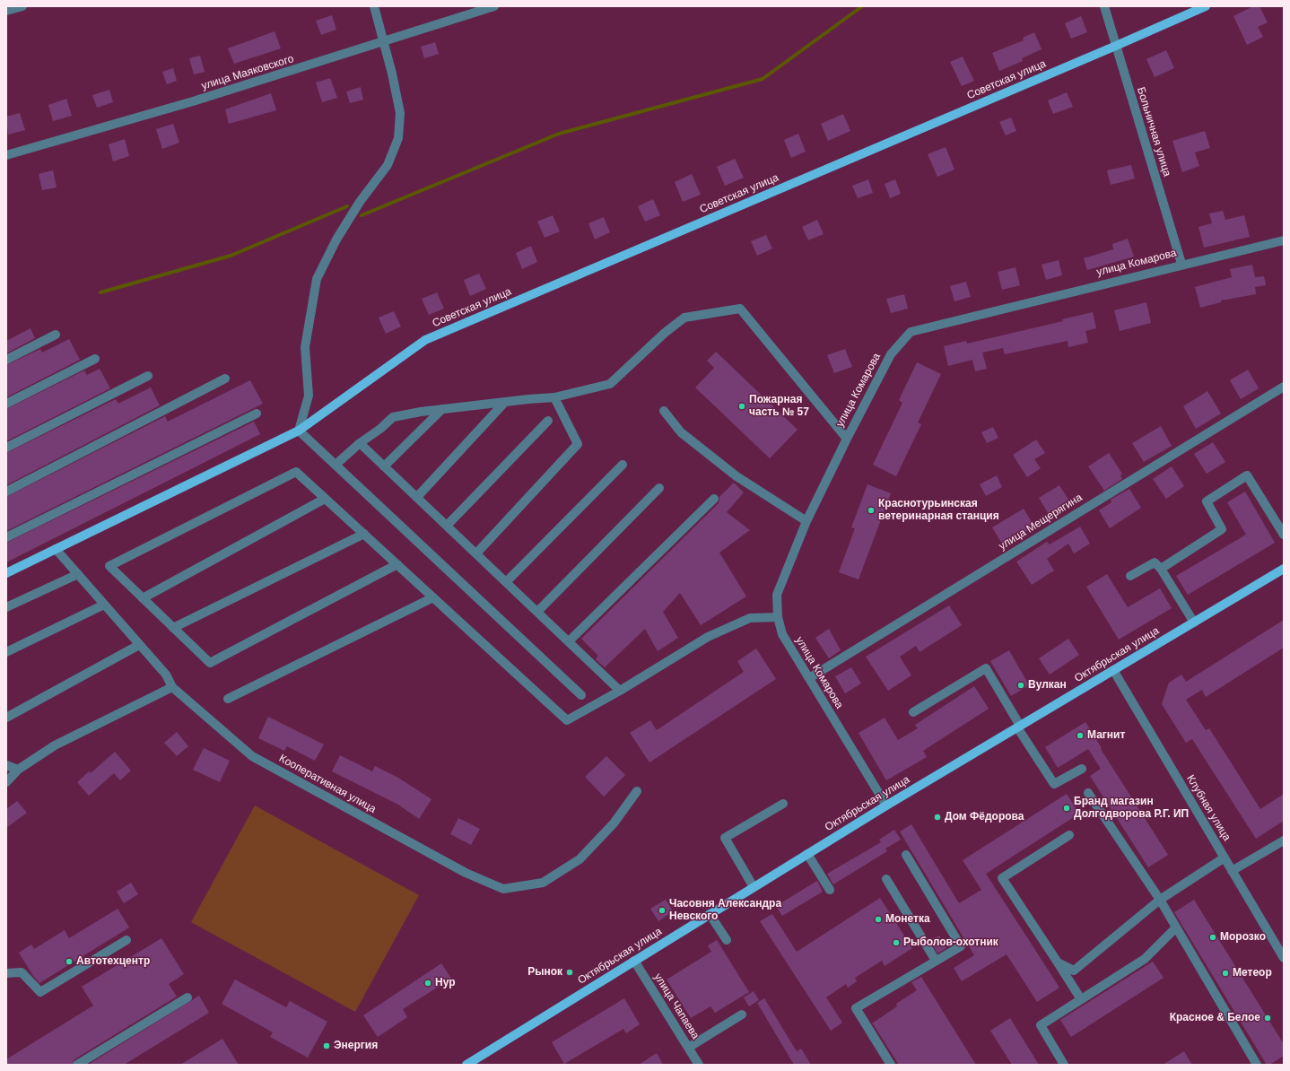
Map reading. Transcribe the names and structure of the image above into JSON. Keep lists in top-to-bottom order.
{
  "streets": {
    "main road": ["Советская улица", "Октябрьская улица"],
    "street": [
      "улица Маяковского",
      "Больничная улица",
      "улица Комарова",
      "улица Мещерягина",
      "Кооперативная улица",
      "Клубная улица",
      "улица Чапаева"
    ]
  },
  "crossings": [
    ["Советская улица", "Больничная улица"],
    ["Советская улица", "Кооперативная улица"],
    ["Больничная улица", "улица Комарова"],
    ["улица Комарова", "улица Мещерягина"],
    ["улица Комарова", "Октябрьская улица"],
    ["Октябрьская улица", "Клубная улица"],
    ["Октябрьская улица", "улица Чапаева"]
  ],
  "places": [
    "Пожарная часть № 57",
    "Краснотурьинская ветеринарная станция",
    "Вулкан",
    "Магнит",
    "Бранд магазин Долгодворова Р.Г. ИП",
    "Дом Фёдорова",
    "Часовня Александра Невского",
    "Монетка",
    "Морозко",
    "Рыболов-охотник",
    "Автотехцентр",
    "Рынок",
    "Метеор",
    "Нур",
    "Красное & Белое",
    "Энергия"
  ]
}
